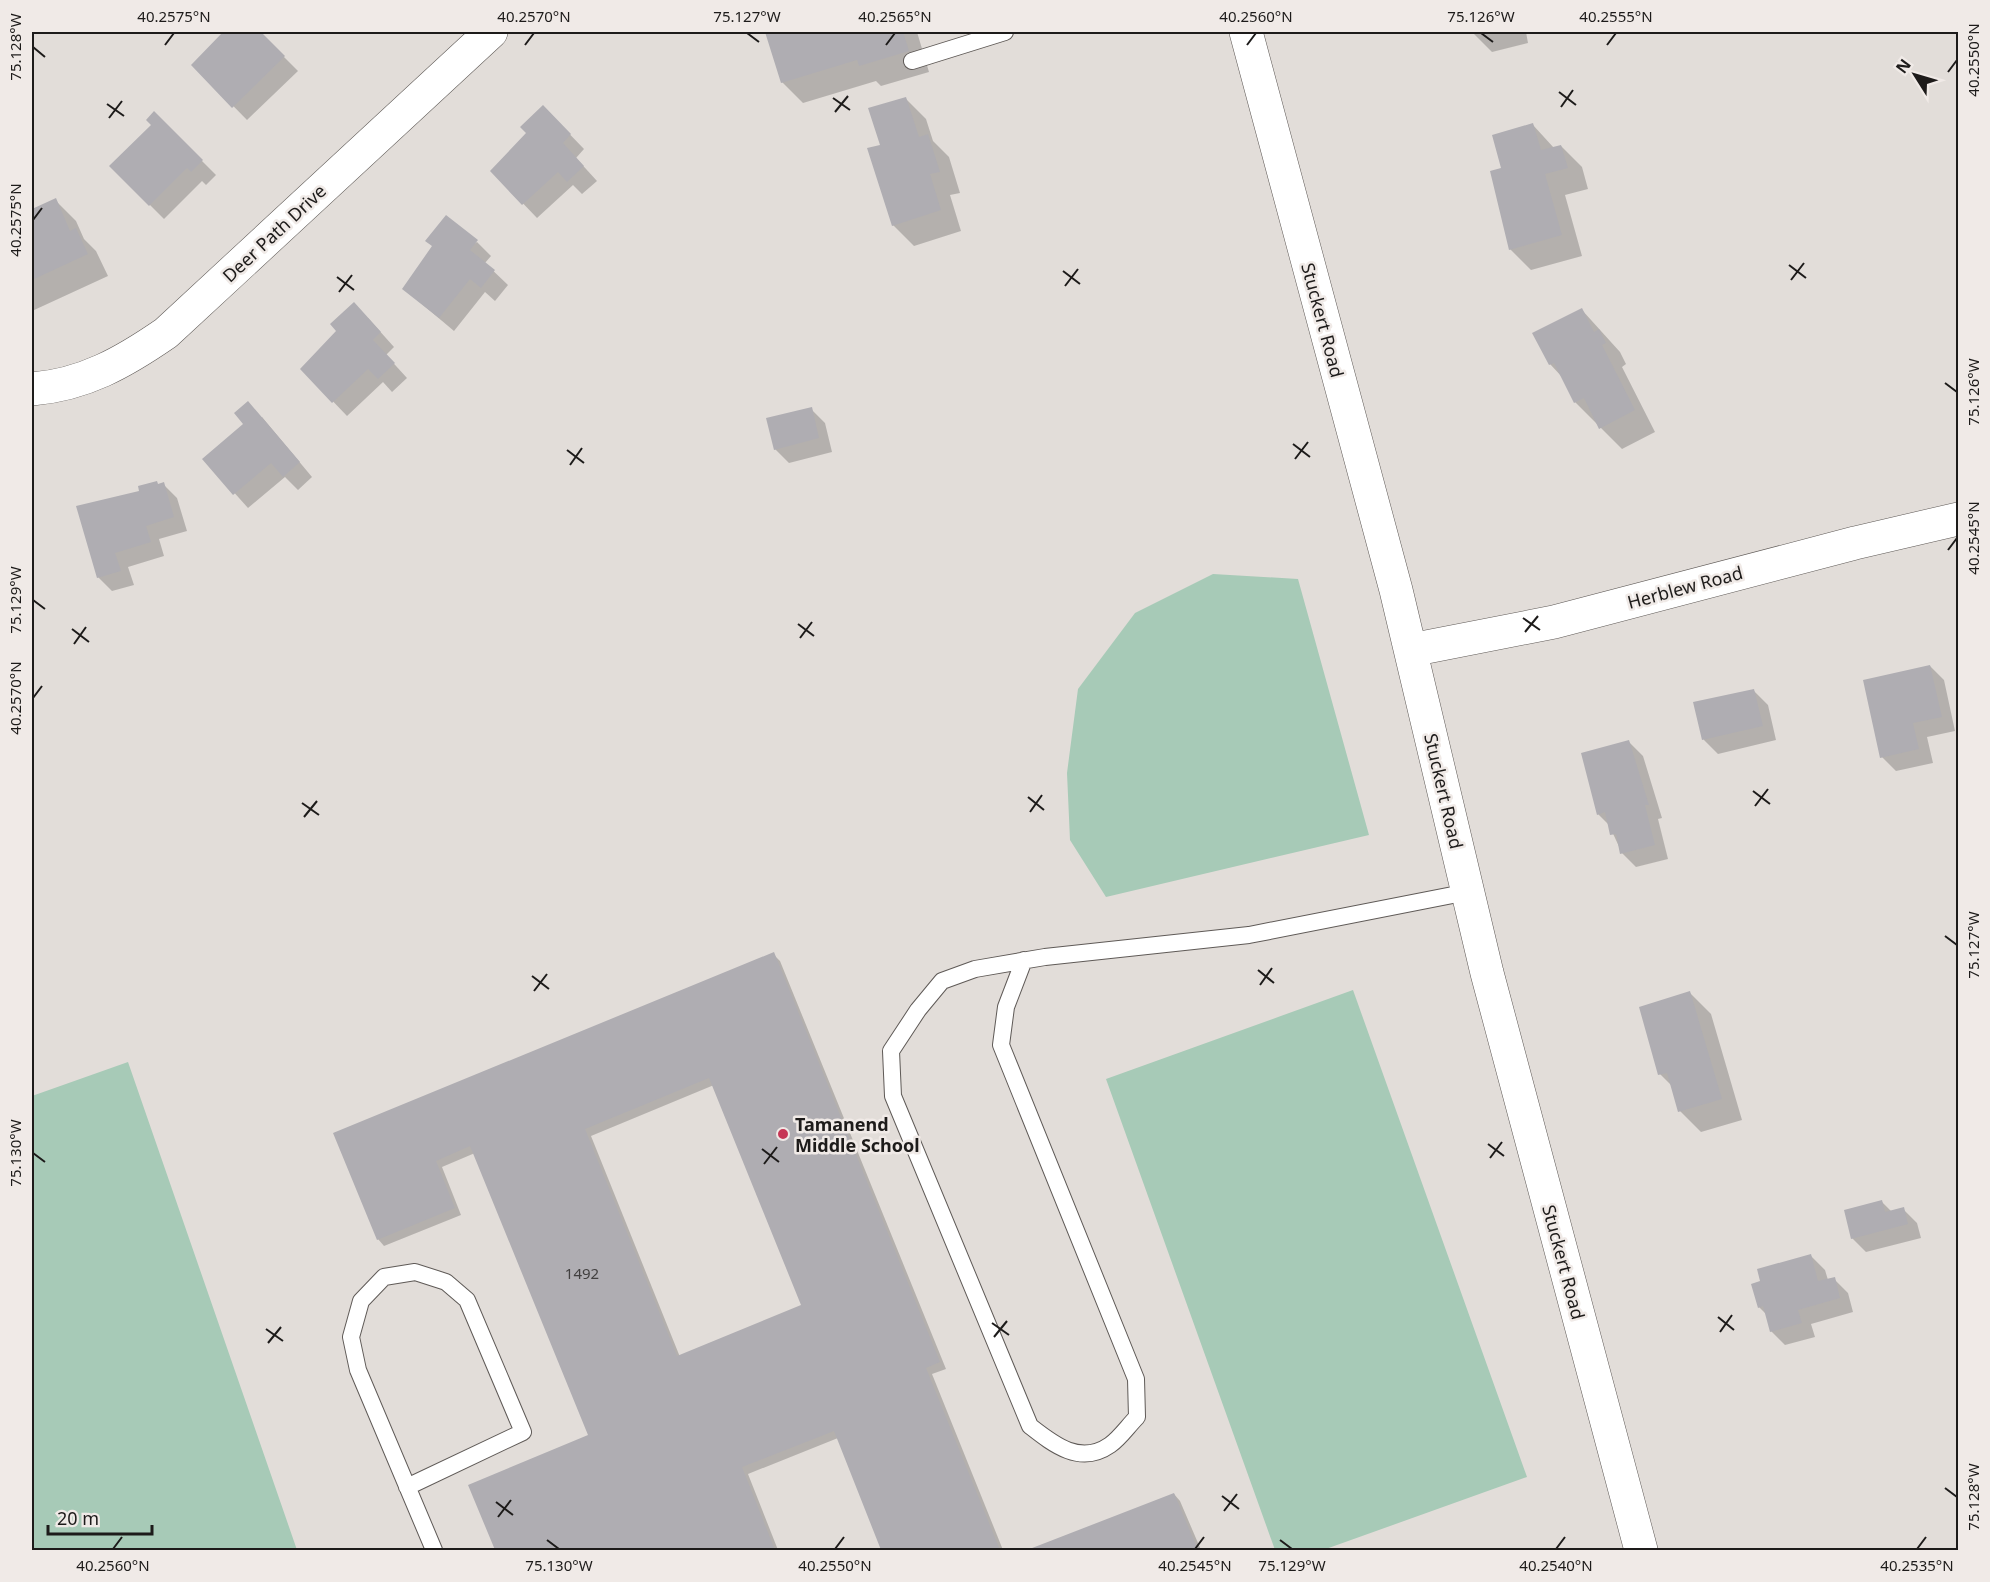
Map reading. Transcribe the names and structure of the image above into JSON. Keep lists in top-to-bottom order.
{
  "streets": {
    "street": ["Deer Path Drive", "Stuckert Road", "Herblew Road"]
  },
  "crossings": [
    ["Stuckert Road", "Herblew Road"]
  ],
  "places": ["Tamanend Middle School"],
  "house_numbers": ["1492"],
  "scale_bar": "20 m",
  "north": "top left",
  "coordinates": [
    "40.2575°N",
    "40.2570°N",
    "75.127°W",
    "40.2565°N",
    "40.2560°N",
    "75.126°W",
    "40.2555°N",
    "75.128°W",
    "40.2550°N",
    "40.2545°N",
    "75.129°W",
    "75.130°W",
    "40.2540°N",
    "40.2535°N"
  ]
}
